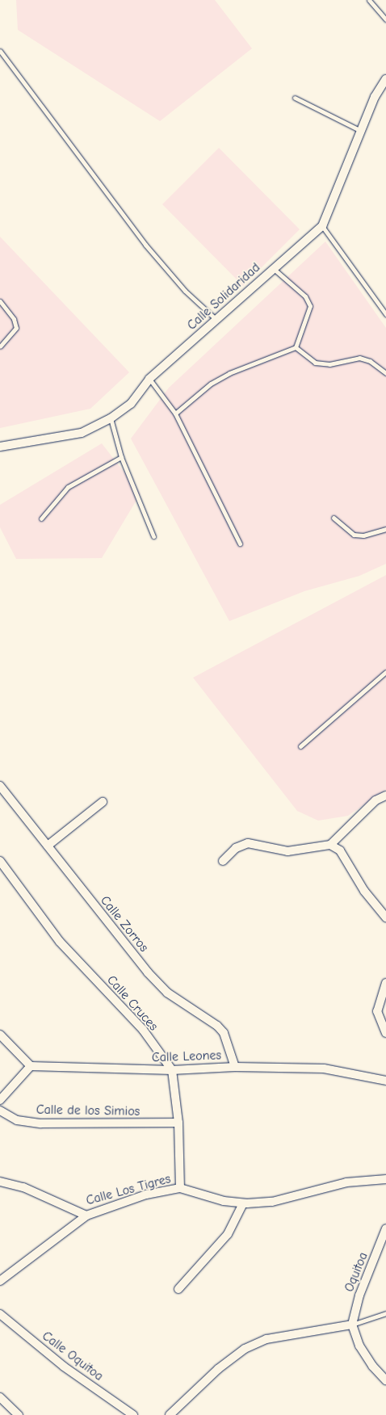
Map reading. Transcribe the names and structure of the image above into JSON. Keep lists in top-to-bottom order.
{
  "streets": {
    "street": [
      "Calle Solidaridad",
      "Calle Zorros",
      "Calle Cruces",
      "Calle Leones",
      "Calle de los Simios",
      "Calle Los Tigres",
      "Oquitoa",
      "Calle Oquitoa"
    ]
  },
  "crossings": [
    ["Calle Zorros", "Calle Leones"],
    ["Calle Cruces", "Calle Leones"],
    ["Calle Cruces", "Calle de los Simios"],
    ["Calle Cruces", "Calle Los Tigres"]
  ]
}
